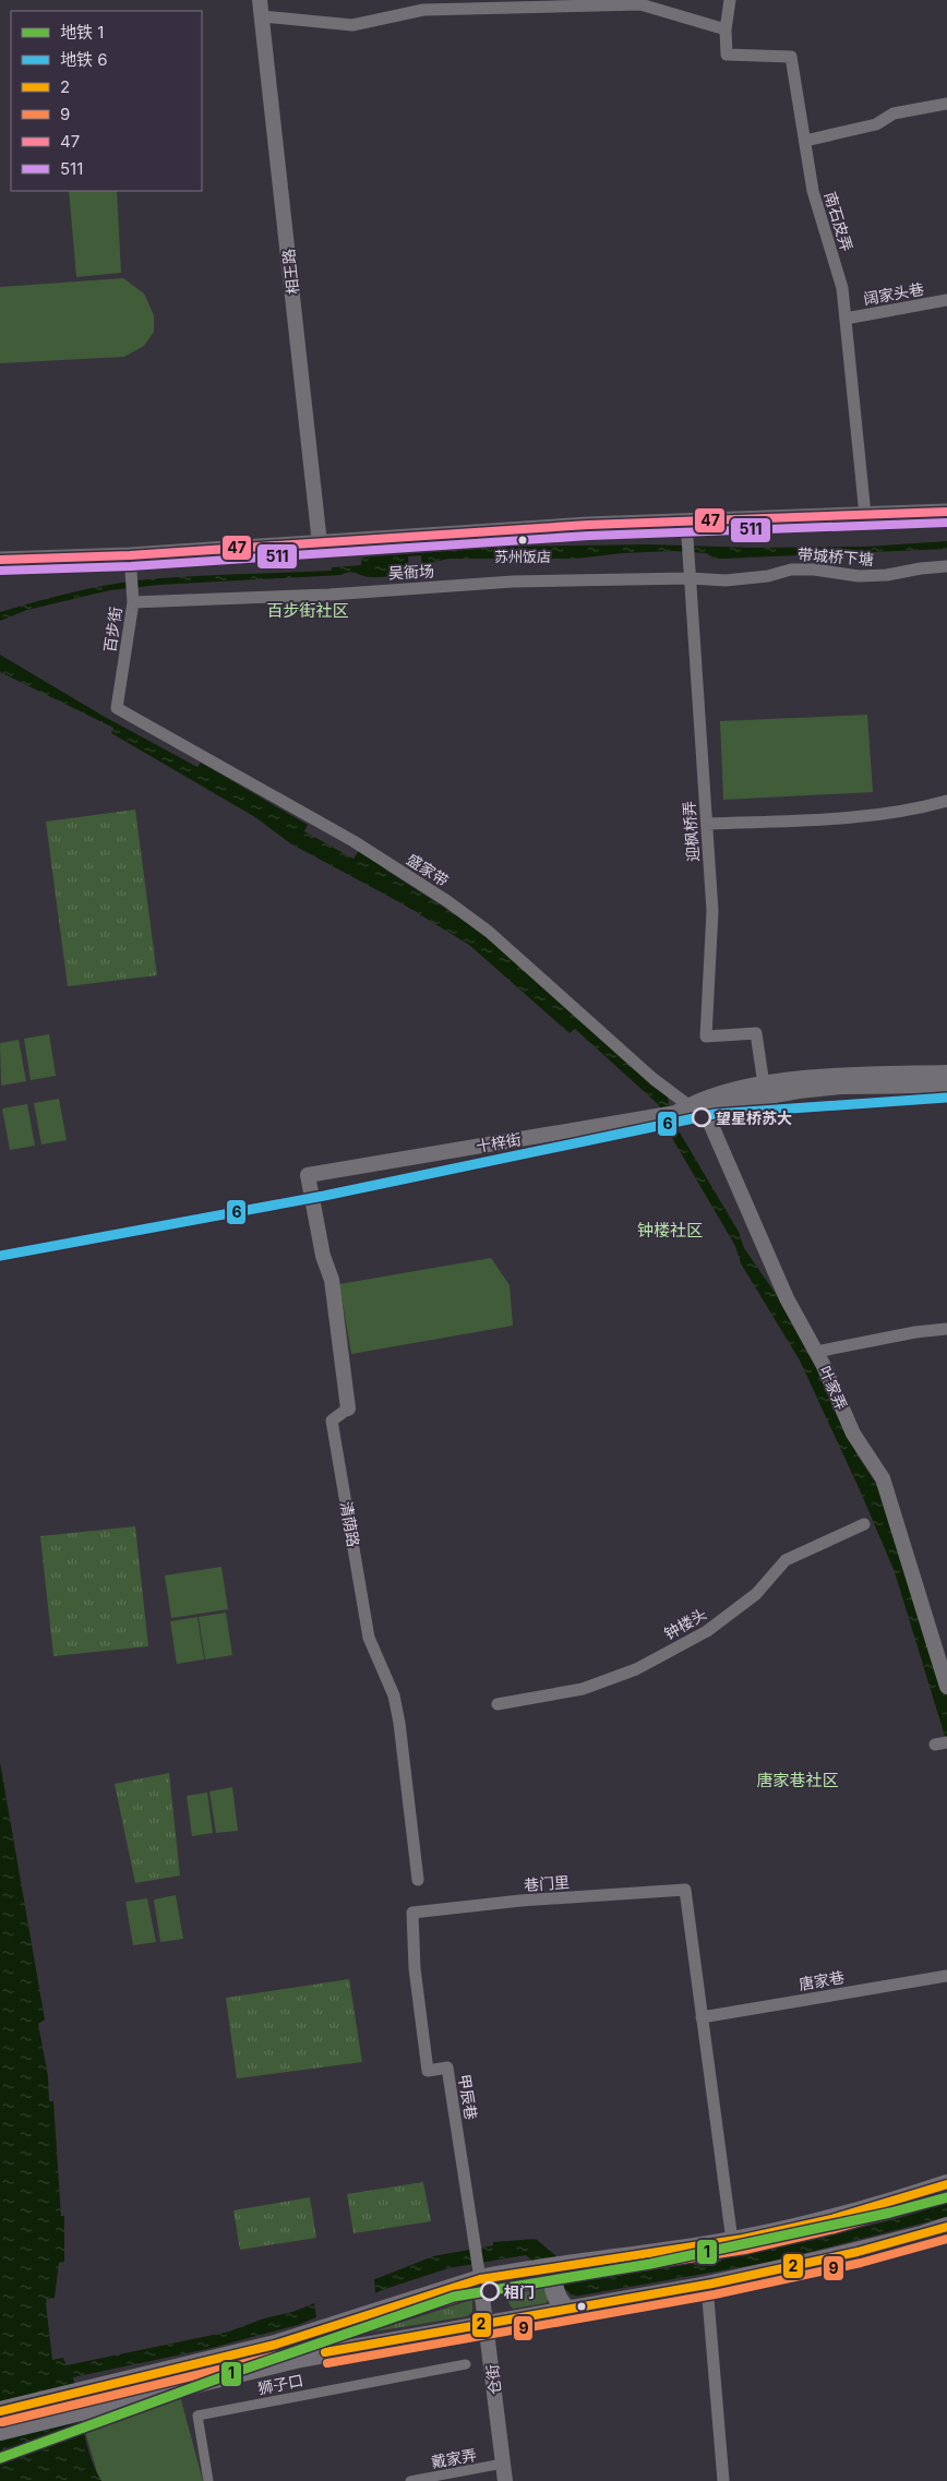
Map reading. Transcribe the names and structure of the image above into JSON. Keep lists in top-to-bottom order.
{
  "streets": {
    "street": [
      "南石皮弄",
      "相王路",
      "阔家头巷",
      "带城桥下塘",
      "吴衙场",
      "百步街",
      "迎枫桥弄",
      "盛家带",
      "十梓街",
      "叶家弄",
      "清荫路",
      "钟楼头",
      "巷门里",
      "唐家巷",
      "甲辰巷",
      "仓街",
      "狮子口",
      "戴家弄"
    ]
  },
  "crossings": [
    ["南石皮弄", "阔家头巷"],
    ["带城桥下塘", "吴衙场"],
    ["带城桥下塘", "迎枫桥弄"],
    ["吴衙场", "百步街"],
    ["吴衙场", "迎枫桥弄"],
    ["百步街", "盛家带"],
    ["迎枫桥弄", "十梓街"],
    ["盛家带", "十梓街"],
    ["盛家带", "叶家弄"],
    ["十梓街", "叶家弄"],
    ["十梓街", "清荫路"],
    ["巷门里", "唐家巷"],
    ["巷门里", "甲辰巷"],
    ["甲辰巷", "仓街"],
    ["仓街", "戴家弄"]
  ],
  "districts": ["百步街社区", "钟楼社区", "唐家巷社区"],
  "places": ["苏州饭店", "望星桥苏大", "相门"],
  "lines": [
    "transit line 47",
    "transit line 511",
    "metro line 6",
    "transit line 2",
    "transit line 9",
    "metro line 1"
  ],
  "legend": [
    "地铁 1",
    "地铁 6",
    "2",
    "9",
    "47",
    "511"
  ]
}
